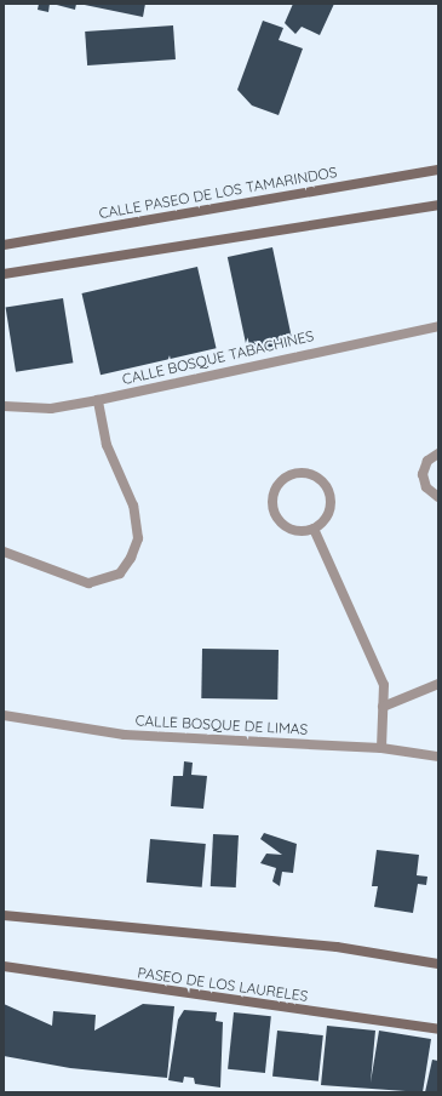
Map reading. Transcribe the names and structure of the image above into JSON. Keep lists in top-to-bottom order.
{
  "streets": {
    "street": [
      "CALLE PASEO DE LOS TAMARINDOS",
      "CALLE BOSQUE TABACHINES",
      "CALLE BOSQUE DE LIMAS",
      "PASEO DE LOS LAURELES"
    ]
  }
}
